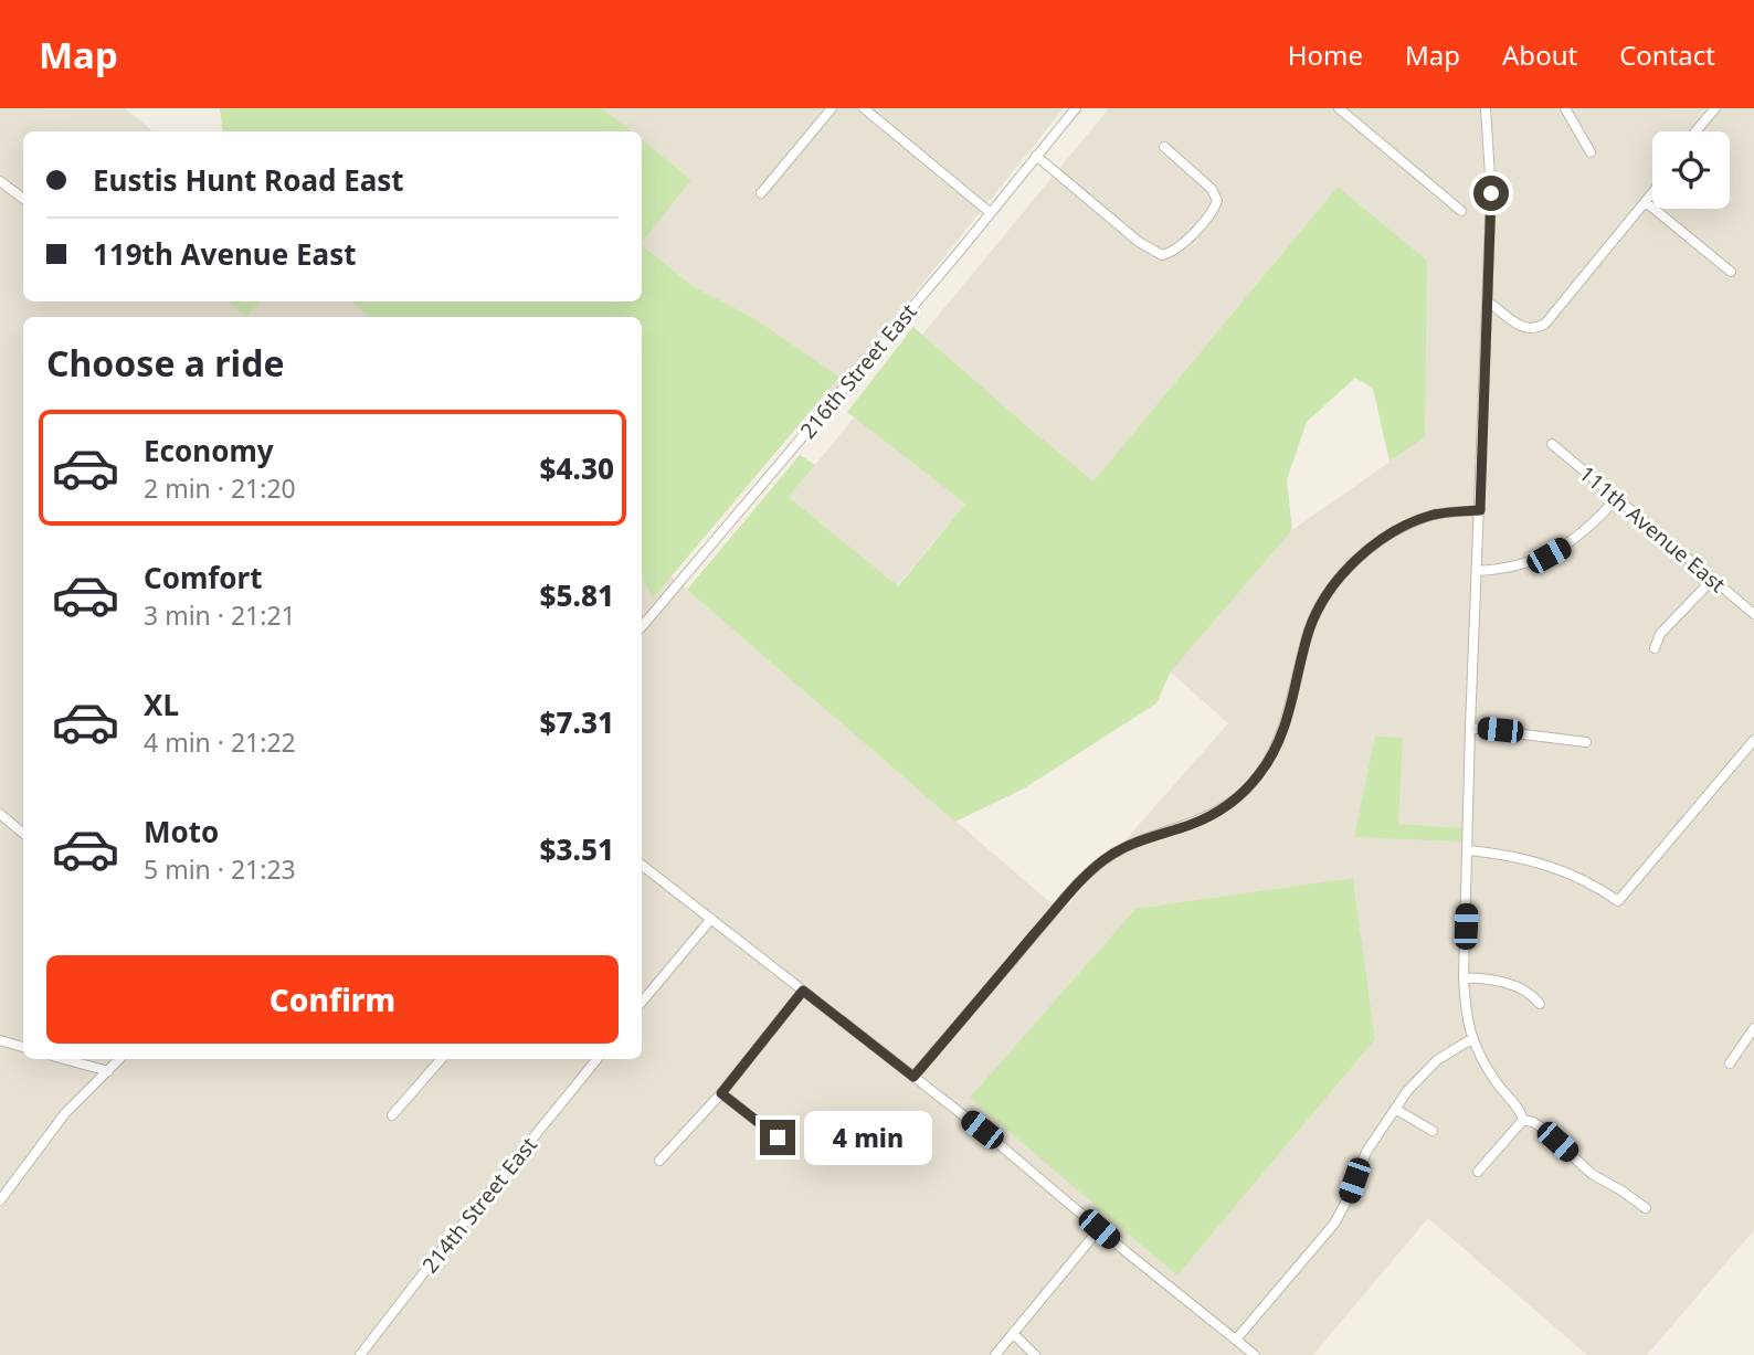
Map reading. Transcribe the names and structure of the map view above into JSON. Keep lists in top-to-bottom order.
{
  "streets": {
    "street": ["216th Street East", "111th Avenue East", "214th Street East"]
  },
  "page": {
    "header": "Map",
    "nav": [
      "Home",
      "Map",
      "About",
      "Contact"
    ],
    "banner": ["Eustis Hunt Road East", "119th Avenue East"],
    "heading": "Choose a ride",
    "list": [
      {
        "name": "Economy",
        "note": "2 min · 21:20",
        "value": "$4.30"
      },
      {
        "name": "Comfort",
        "note": "3 min · 21:21",
        "value": "$5.81"
      },
      {
        "name": "XL",
        "note": "4 min · 21:22",
        "value": "$7.31"
      },
      {
        "name": "Moto",
        "note": "5 min · 21:23",
        "value": "$3.51"
      }
    ],
    "buttons": "Confirm",
    "bubble": "4 min"
  }
}
